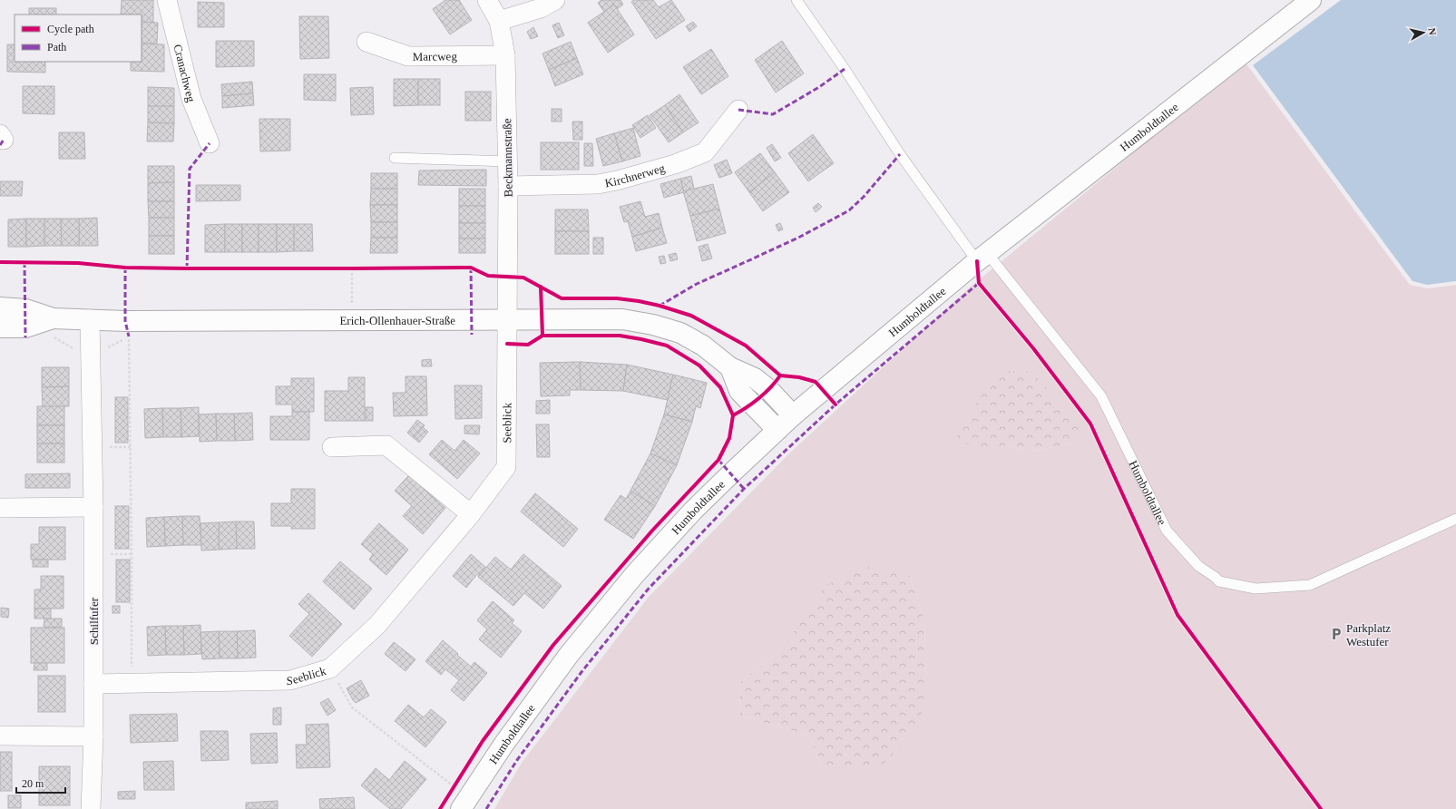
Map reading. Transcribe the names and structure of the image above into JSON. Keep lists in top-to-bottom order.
{
  "streets": {
    "street": [
      "Marcweg",
      "Cranachweg",
      "Humboldtallee",
      "Beckmannstraße",
      "Kirchnerweg",
      "Erich-Ollenhauer-Straße",
      "Seeblick",
      "Schilfufer"
    ]
  },
  "crossings": [
    ["Marcweg", "Beckmannstraße"],
    ["Humboldtallee", "Erich-Ollenhauer-Straße"],
    ["Beckmannstraße", "Kirchnerweg"],
    ["Beckmannstraße", "Erich-Ollenhauer-Straße"],
    ["Beckmannstraße", "Seeblick"],
    ["Erich-Ollenhauer-Straße", "Seeblick"],
    ["Erich-Ollenhauer-Straße", "Schilfufer"],
    ["Seeblick", "Schilfufer"]
  ],
  "places": {
    "parking": ["Parkplatz Westufer"]
  },
  "legend": ["Cycle path", "Path"],
  "scale_bar": "20 m",
  "north": "right"
}
